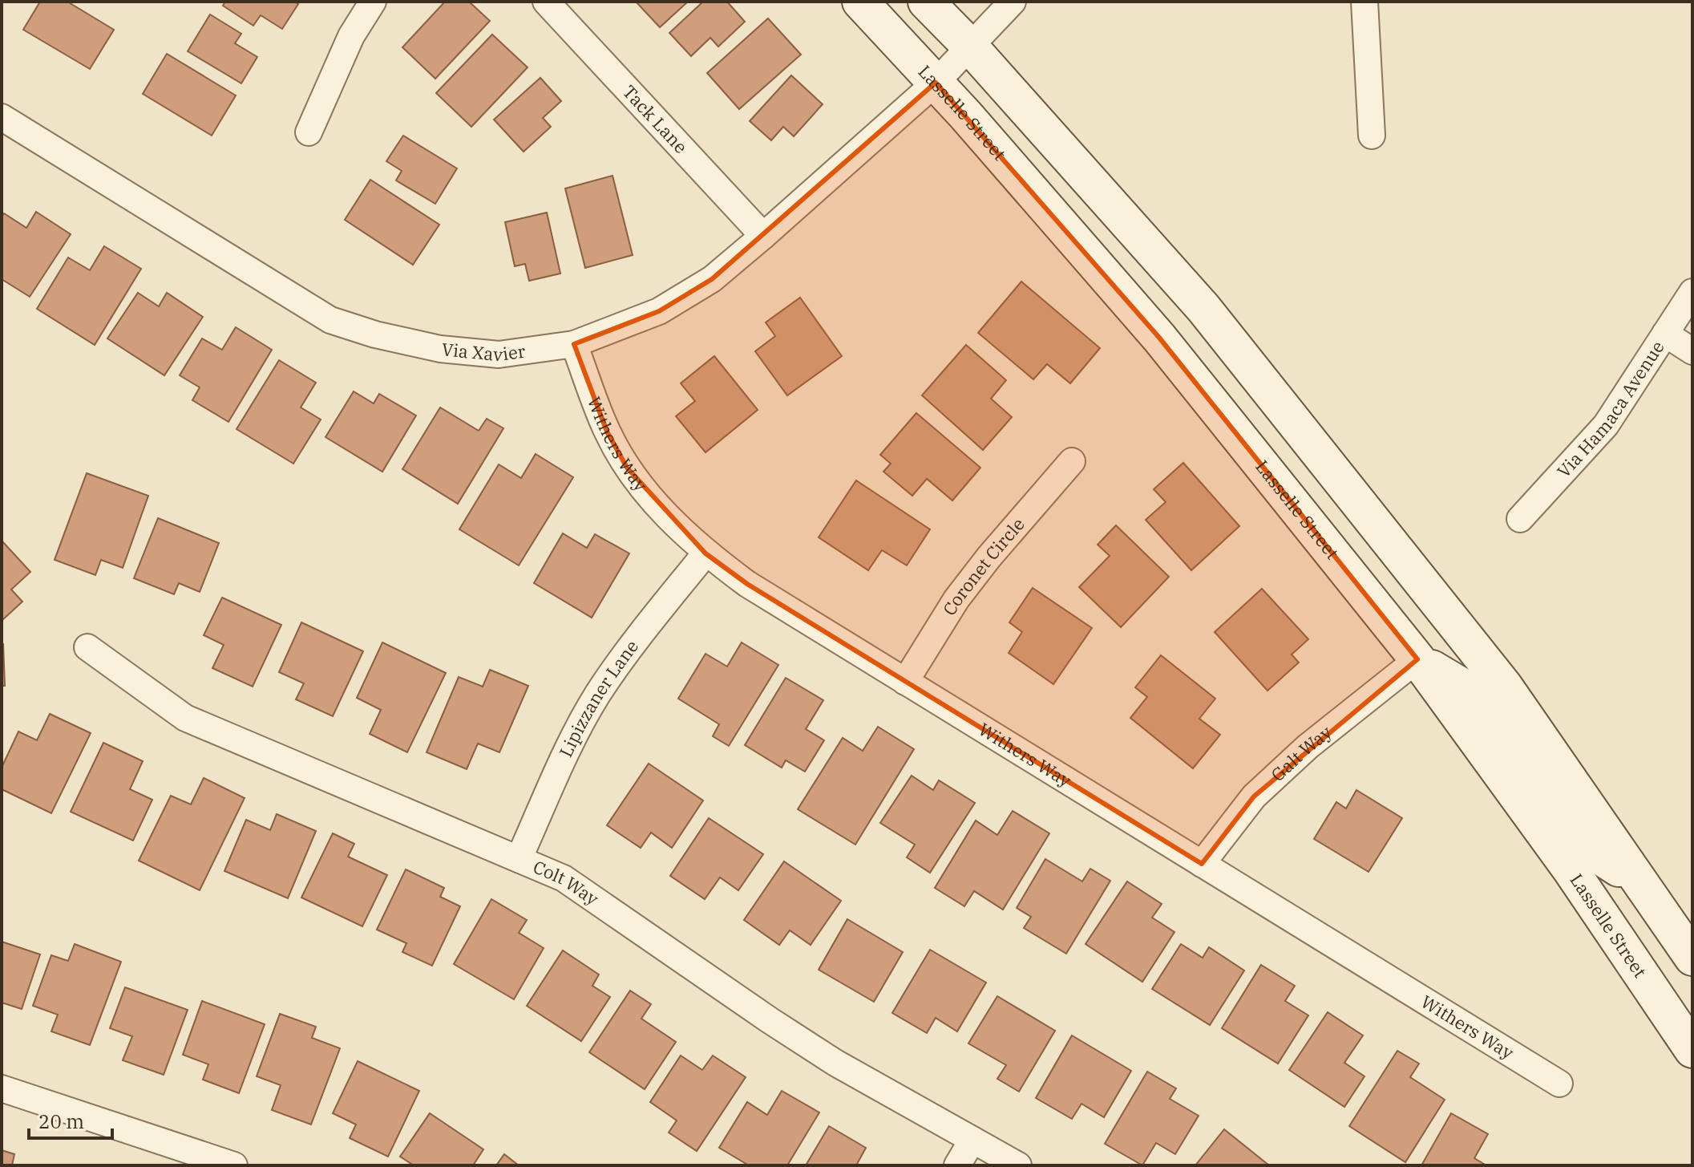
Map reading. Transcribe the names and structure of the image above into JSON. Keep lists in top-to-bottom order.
{
  "streets": {
    "main road": ["Lasselle Street"],
    "street": [
      "Tack Lane",
      "Via Xavier",
      "Via Hamaca Avenue",
      "Withers Way",
      "Coronet Circle",
      "Lipizzaner Lane",
      "Galt Way",
      "Colt Way"
    ]
  },
  "crossings": [
    ["Lasselle Street", "Via Xavier"],
    ["Lasselle Street", "Galt Way"],
    ["Tack Lane", "Via Xavier"],
    ["Via Xavier", "Withers Way"],
    ["Withers Way", "Coronet Circle"],
    ["Withers Way", "Lipizzaner Lane"],
    ["Withers Way", "Galt Way"],
    ["Lipizzaner Lane", "Colt Way"]
  ],
  "scale_bar": "20 m"
}
